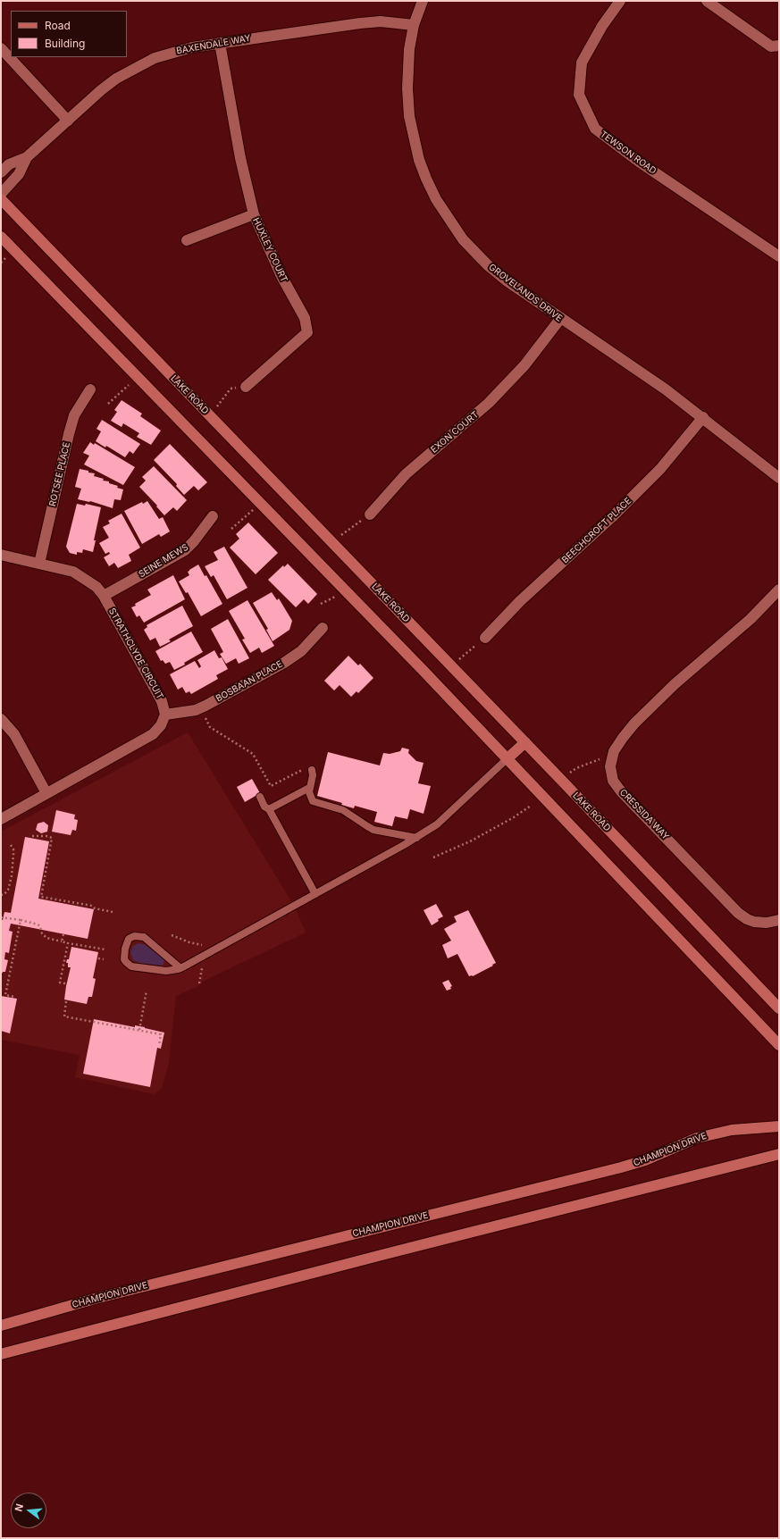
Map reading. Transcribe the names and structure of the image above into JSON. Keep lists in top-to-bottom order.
{
  "streets": {
    "main road": ["LAKE ROAD", "CHAMPION DRIVE"],
    "street": [
      "BAXENDALE WAY",
      "TEWSON ROAD",
      "HUXLEY COURT",
      "GROVELANDS DRIVE",
      "EXON COURT",
      "ROTSEE PLACE",
      "BEECHCROFT PLACE",
      "SEINE MEWS",
      "STRATHCLYDE CIRCUIT",
      "BOSBAAN PLACE",
      "CRESSIDA WAY"
    ]
  },
  "crossings": [
    ["BAXENDALE WAY", "HUXLEY COURT"],
    ["BAXENDALE WAY", "GROVELANDS DRIVE"],
    ["GROVELANDS DRIVE", "EXON COURT"],
    ["GROVELANDS DRIVE", "BEECHCROFT PLACE"],
    ["ROTSEE PLACE", "STRATHCLYDE CIRCUIT"],
    ["SEINE MEWS", "STRATHCLYDE CIRCUIT"],
    ["STRATHCLYDE CIRCUIT", "BOSBAAN PLACE"]
  ],
  "legend": ["Road", "Building"],
  "north": "left"
}
